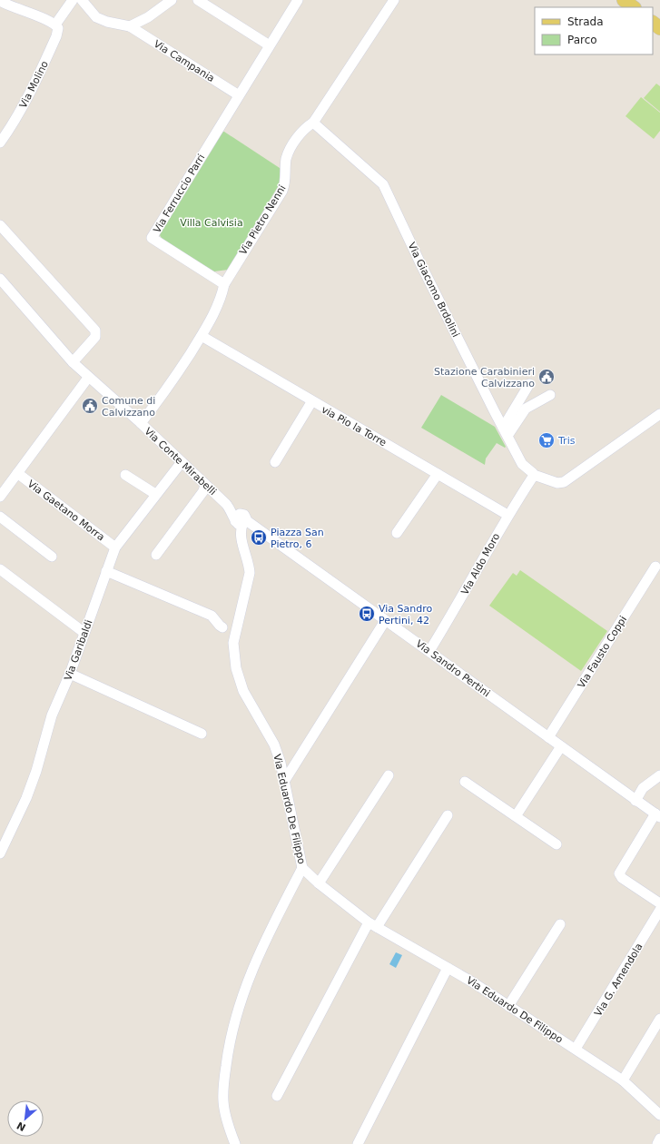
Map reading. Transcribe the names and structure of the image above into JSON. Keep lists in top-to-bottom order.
{
  "streets": {
    "street": [
      "Via Campania",
      "Via Molino",
      "Via Ferruccio Parri",
      "Via Pietro Nenni",
      "Via Giacomo Brdolini",
      "via Pio la Torre",
      "Via Conte Mirabelli",
      "Via Gaetano Morra",
      "Via Aldo Moro",
      "Via Garibaldi",
      "Via Fausto Coppi",
      "Via Sandro Pertini",
      "Via Eduardo De Filippo",
      "Via G. Amendola"
    ]
  },
  "crossings": [
    ["Via Campania", "Via Ferruccio Parri"],
    ["Via Ferruccio Parri", "Via Pietro Nenni"],
    ["Via Pietro Nenni", "Via Giacomo Brdolini"],
    ["Via Pietro Nenni", "via Pio la Torre"],
    ["Via Pietro Nenni", "Via Conte Mirabelli"],
    ["Via Giacomo Brdolini", "Via Aldo Moro"],
    ["via Pio la Torre", "Via Aldo Moro"],
    ["Via Conte Mirabelli", "Via Garibaldi"],
    ["Via Conte Mirabelli", "Via Sandro Pertini"],
    ["Via Conte Mirabelli", "Via Eduardo De Filippo"],
    ["Via Gaetano Morra", "Via Garibaldi"],
    ["Via Aldo Moro", "Via Sandro Pertini"],
    ["Via Fausto Coppi", "Via Sandro Pertini"],
    ["Via Sandro Pertini", "Via Eduardo De Filippo"],
    ["Via Eduardo De Filippo", "Via G. Amendola"]
  ],
  "parks": ["Villa Calvisia"],
  "places": {
    "public building": ["Stazione Carabinieri Calvizzano", "Comune di Calvizzano"],
    "supermarket": ["Tris"],
    "bus stop": ["Piazza San Pietro, 6", "Via Sandro Pertini, 42"]
  },
  "legend": ["Strada", "Parco"],
  "north": "bottom left"
}
